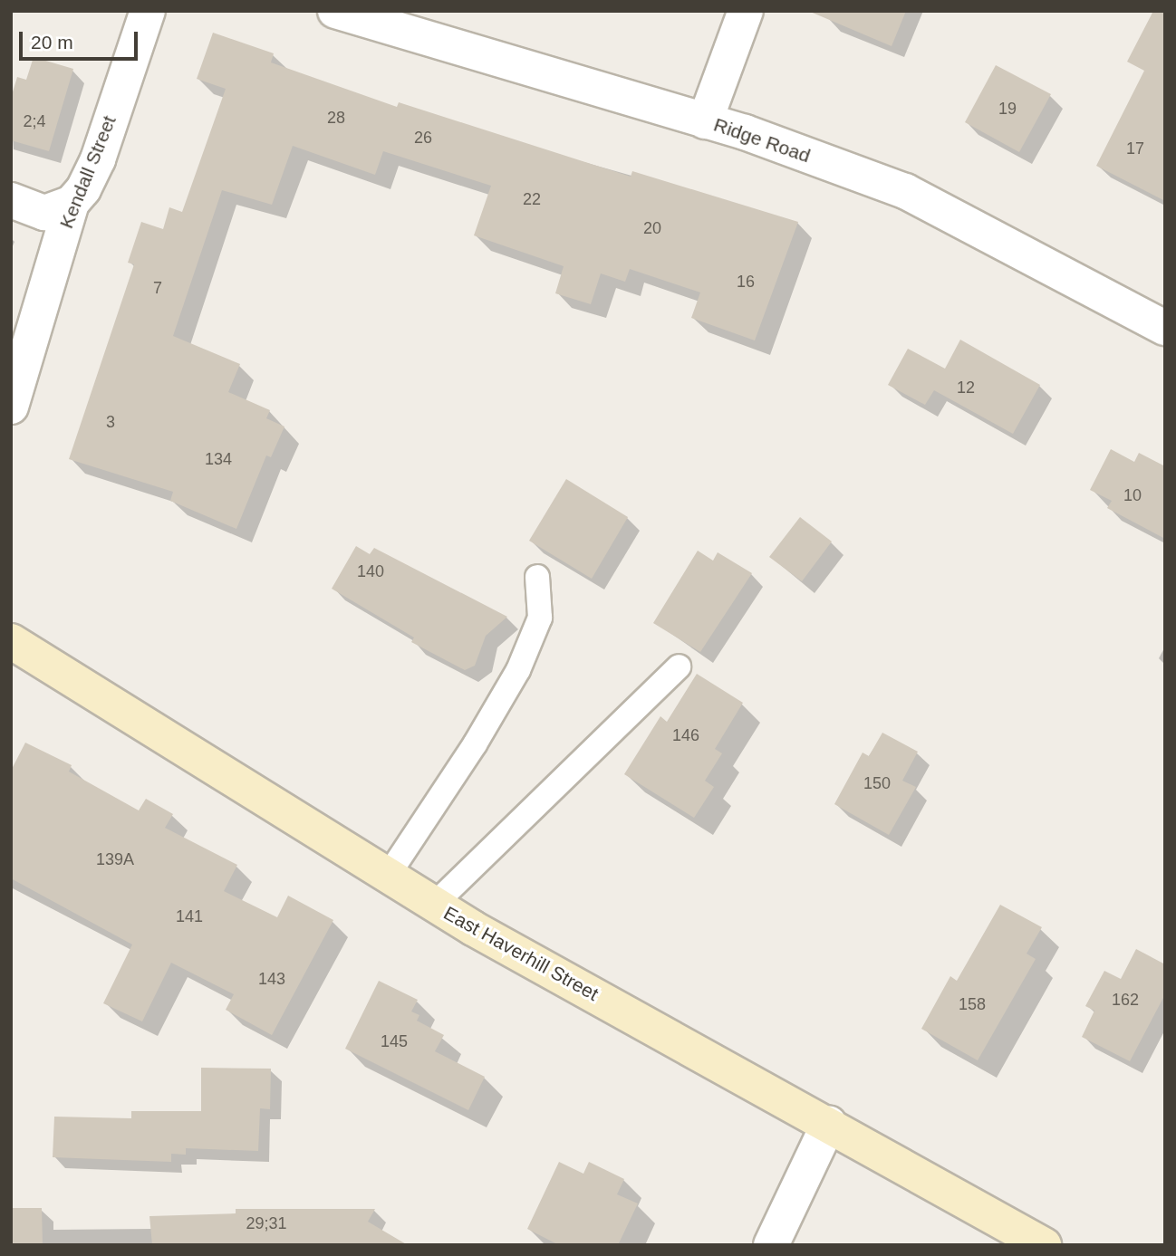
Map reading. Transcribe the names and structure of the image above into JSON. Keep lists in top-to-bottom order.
{
  "streets": {
    "main road": ["East Haverhill Street"],
    "street": ["Ridge Road", "Kendall Street"]
  },
  "house_numbers": [
    "19",
    "28",
    "2;4",
    "26",
    "17",
    "22",
    "20",
    "16",
    "7",
    "12",
    "3",
    "134",
    "10",
    "140",
    "146",
    "150",
    "139A",
    "141",
    "143",
    "162",
    "158",
    "145",
    "29;31"
  ],
  "scale_bar": "20 m"
}
